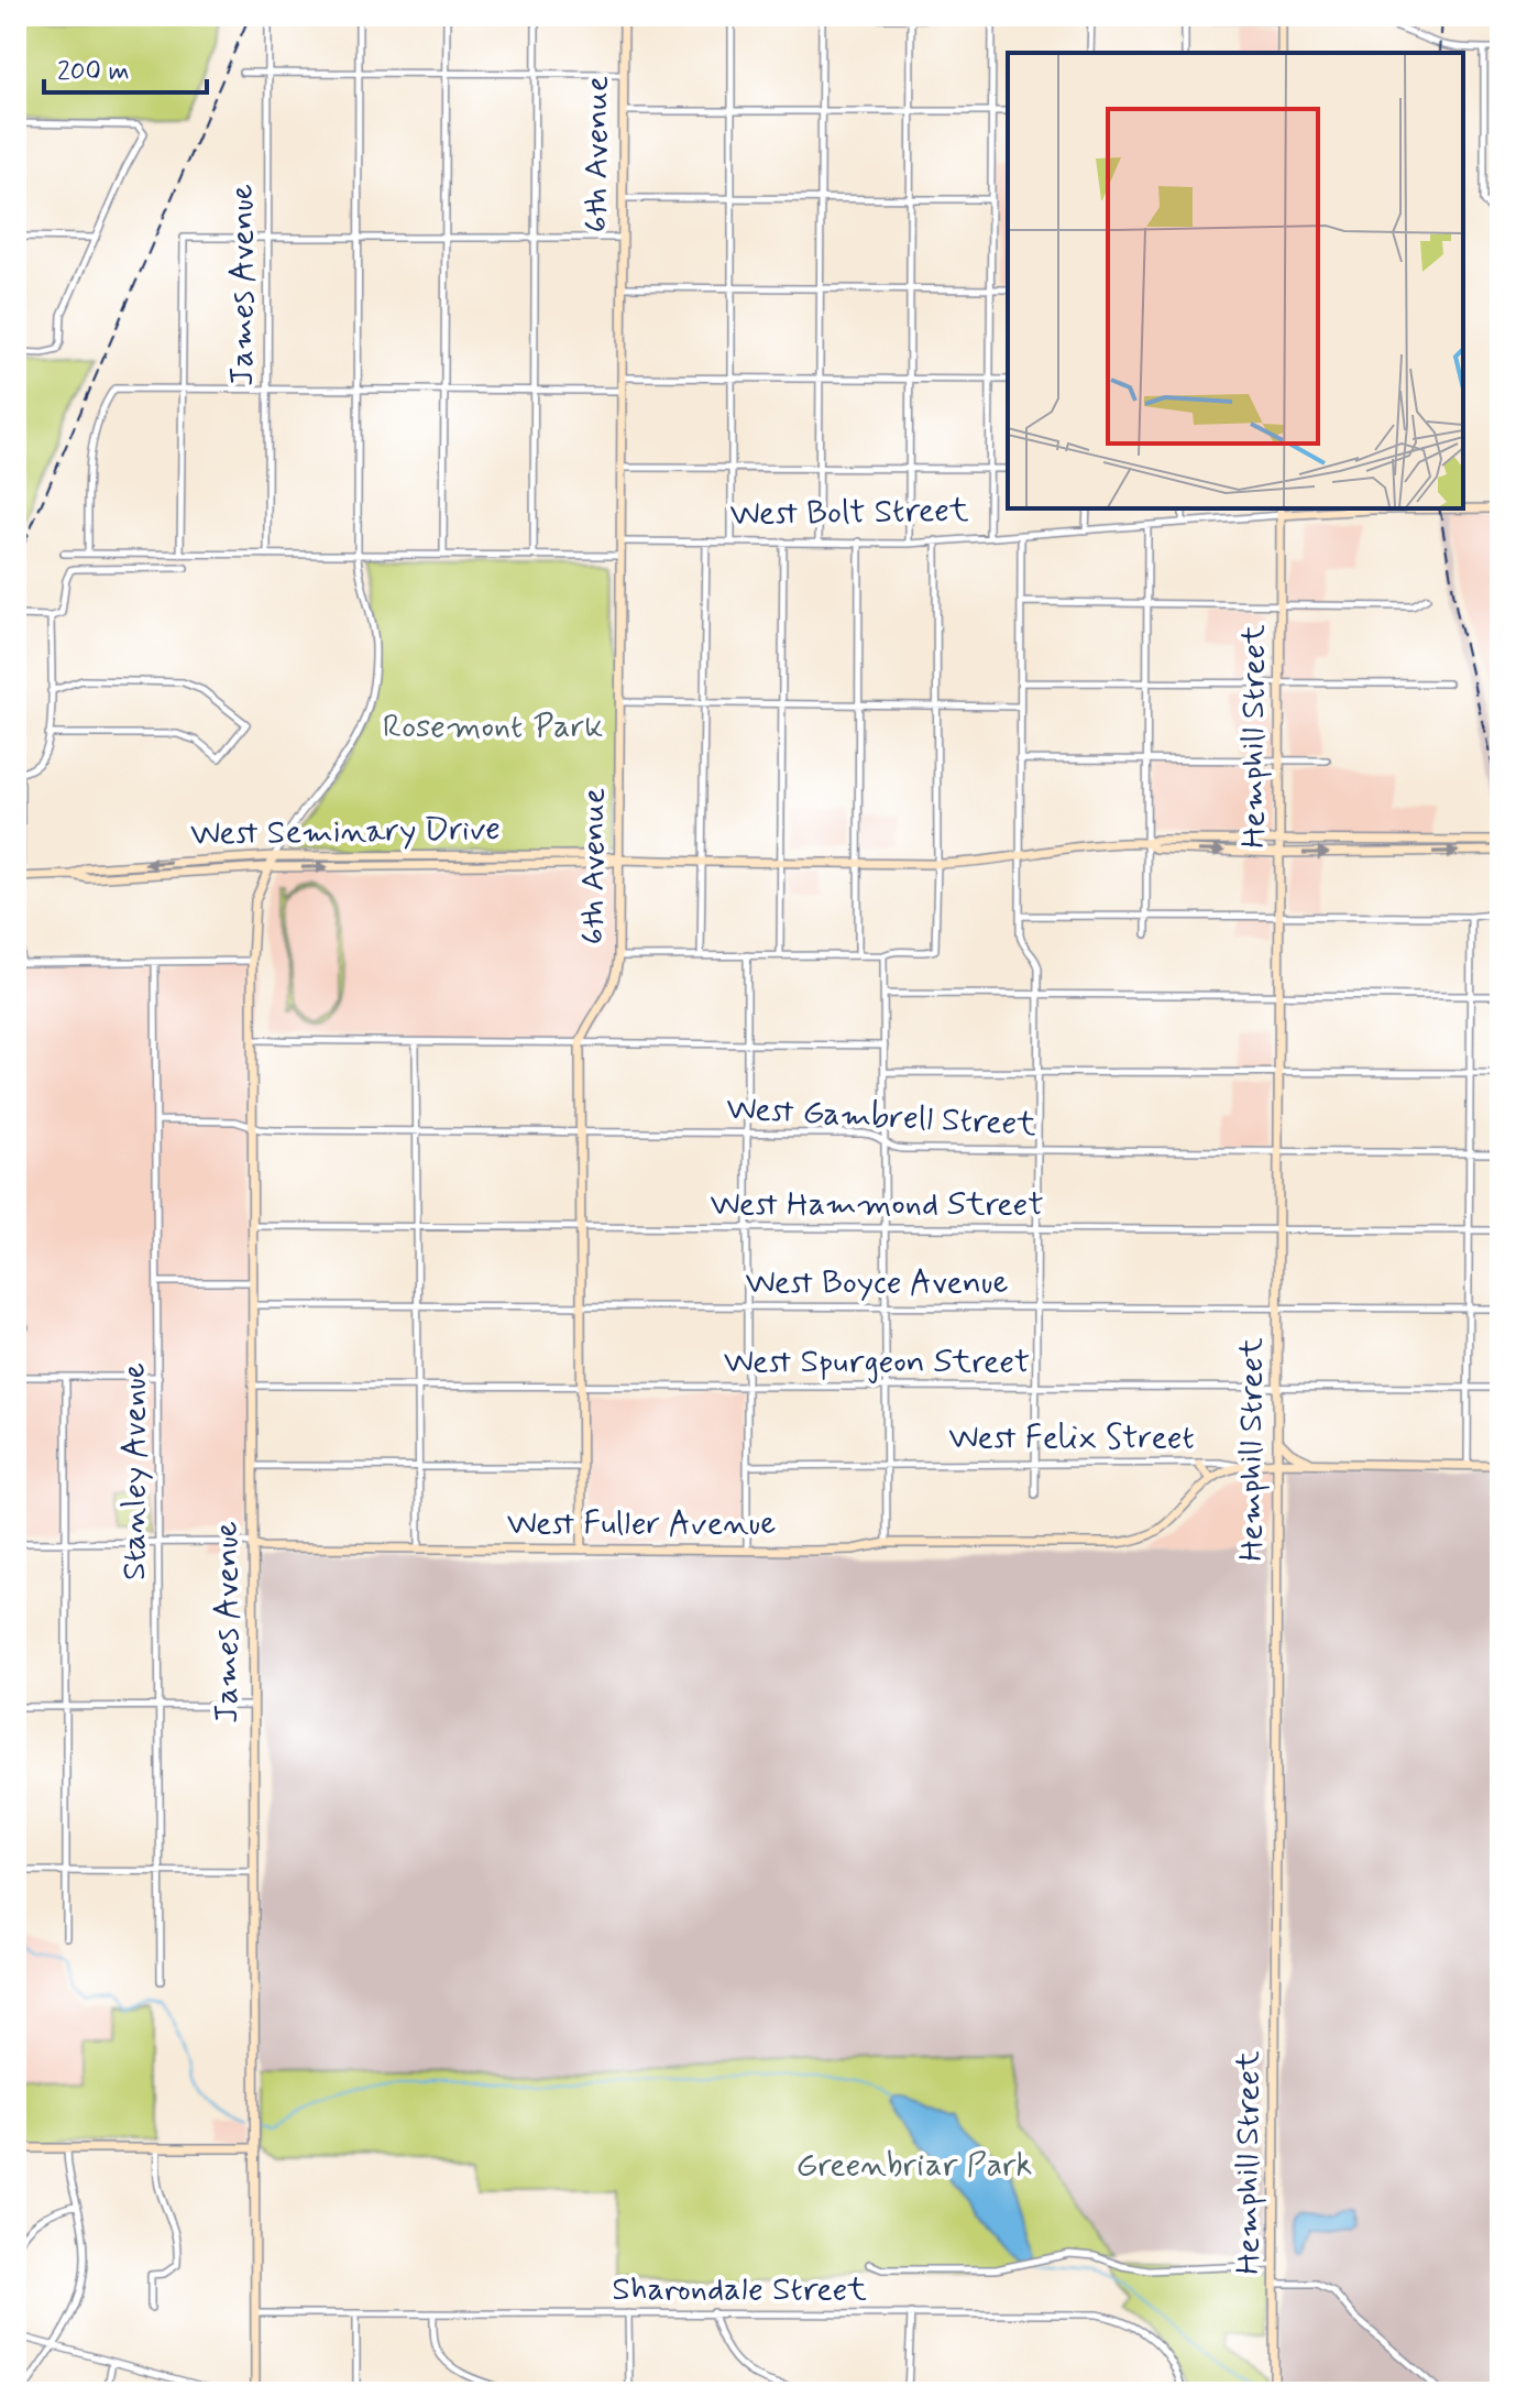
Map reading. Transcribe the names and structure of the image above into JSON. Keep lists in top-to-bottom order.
{
  "streets": {
    "main road": [
      "6th Avenue",
      "James Avenue",
      "West Bolt Street",
      "Hemphill Street",
      "West Seminary Drive",
      "West Felix Street",
      "West Fuller Avenue"
    ],
    "street": [
      "West Gambrell Street",
      "West Hammond Street",
      "West Boyce Avenue",
      "West Spurgeon Street",
      "Stanley Avenue",
      "Sharondale Street"
    ]
  },
  "crossings": [
    ["6th Avenue", "West Bolt Street"],
    ["6th Avenue", "West Seminary Drive"],
    ["James Avenue", "West Seminary Drive"],
    ["James Avenue", "West Gambrell Street"],
    ["James Avenue", "West Hammond Street"],
    ["James Avenue", "West Boyce Avenue"],
    ["James Avenue", "West Spurgeon Street"],
    ["James Avenue", "West Fuller Avenue"],
    ["James Avenue", "Sharondale Street"],
    ["West Bolt Street", "Hemphill Street"],
    ["Hemphill Street", "West Seminary Drive"],
    ["Hemphill Street", "West Gambrell Street"],
    ["Hemphill Street", "West Hammond Street"],
    ["Hemphill Street", "West Boyce Avenue"],
    ["Hemphill Street", "West Spurgeon Street"],
    ["Hemphill Street", "West Felix Street"],
    ["West Gambrell Street", "Stanley Avenue"],
    ["West Felix Street", "West Fuller Avenue"],
    ["Stanley Avenue", "West Fuller Avenue"]
  ],
  "parks": ["Rosemont Park", "Greenbriar Park"],
  "scale_bar": "200 m"
}
